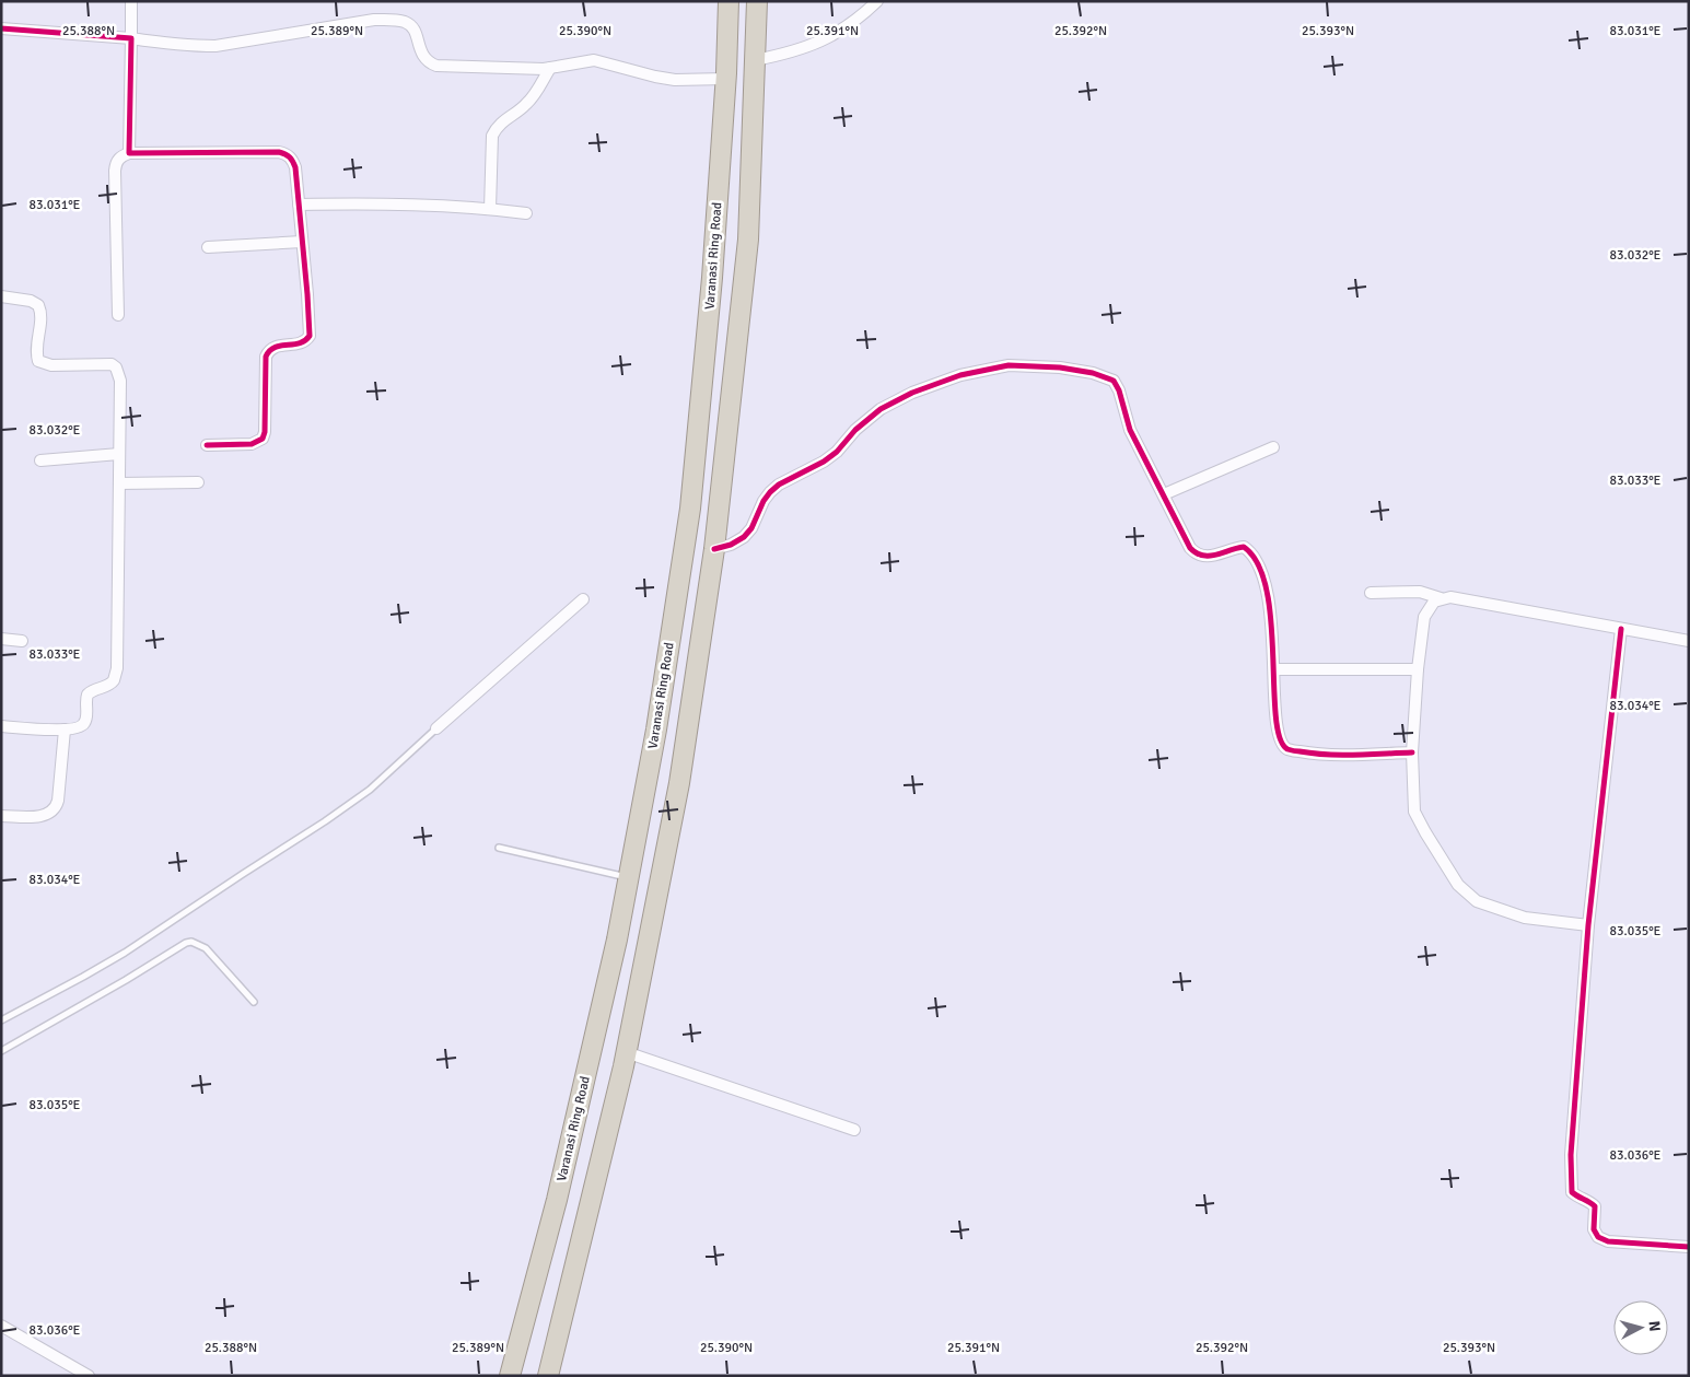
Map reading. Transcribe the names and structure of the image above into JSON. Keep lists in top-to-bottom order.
{
  "streets": {
    "highway": ["Varanasi Ring Road"]
  },
  "north": "right",
  "coordinates": [
    "83.031°E",
    "25.388°N",
    "25.389°N",
    "25.390°N",
    "25.391°N",
    "25.392°N",
    "25.393°N",
    "83.032°E",
    "83.033°E",
    "83.034°E",
    "83.035°E",
    "83.036°E"
  ]
}
